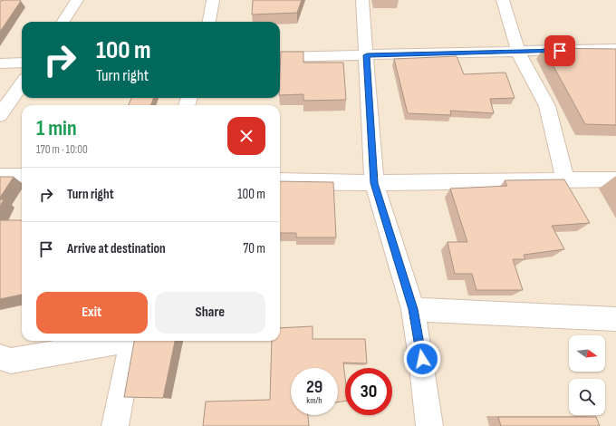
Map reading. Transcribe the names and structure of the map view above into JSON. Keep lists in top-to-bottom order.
{
  "north": "right",
  "page": {
    "turn": ["100 m", "Turn right"],
    "heading": ["1 min", "170 m · 10:00"],
    "list": [
      {
        "name": "Turn right",
        "value": "100 m"
      },
      {
        "name": "Arrive at destination",
        "value": "70 m"
      }
    ],
    "buttons": ["Exit", "Share"],
    "speed": "29 km/h",
    "limit": "30"
  }
}
